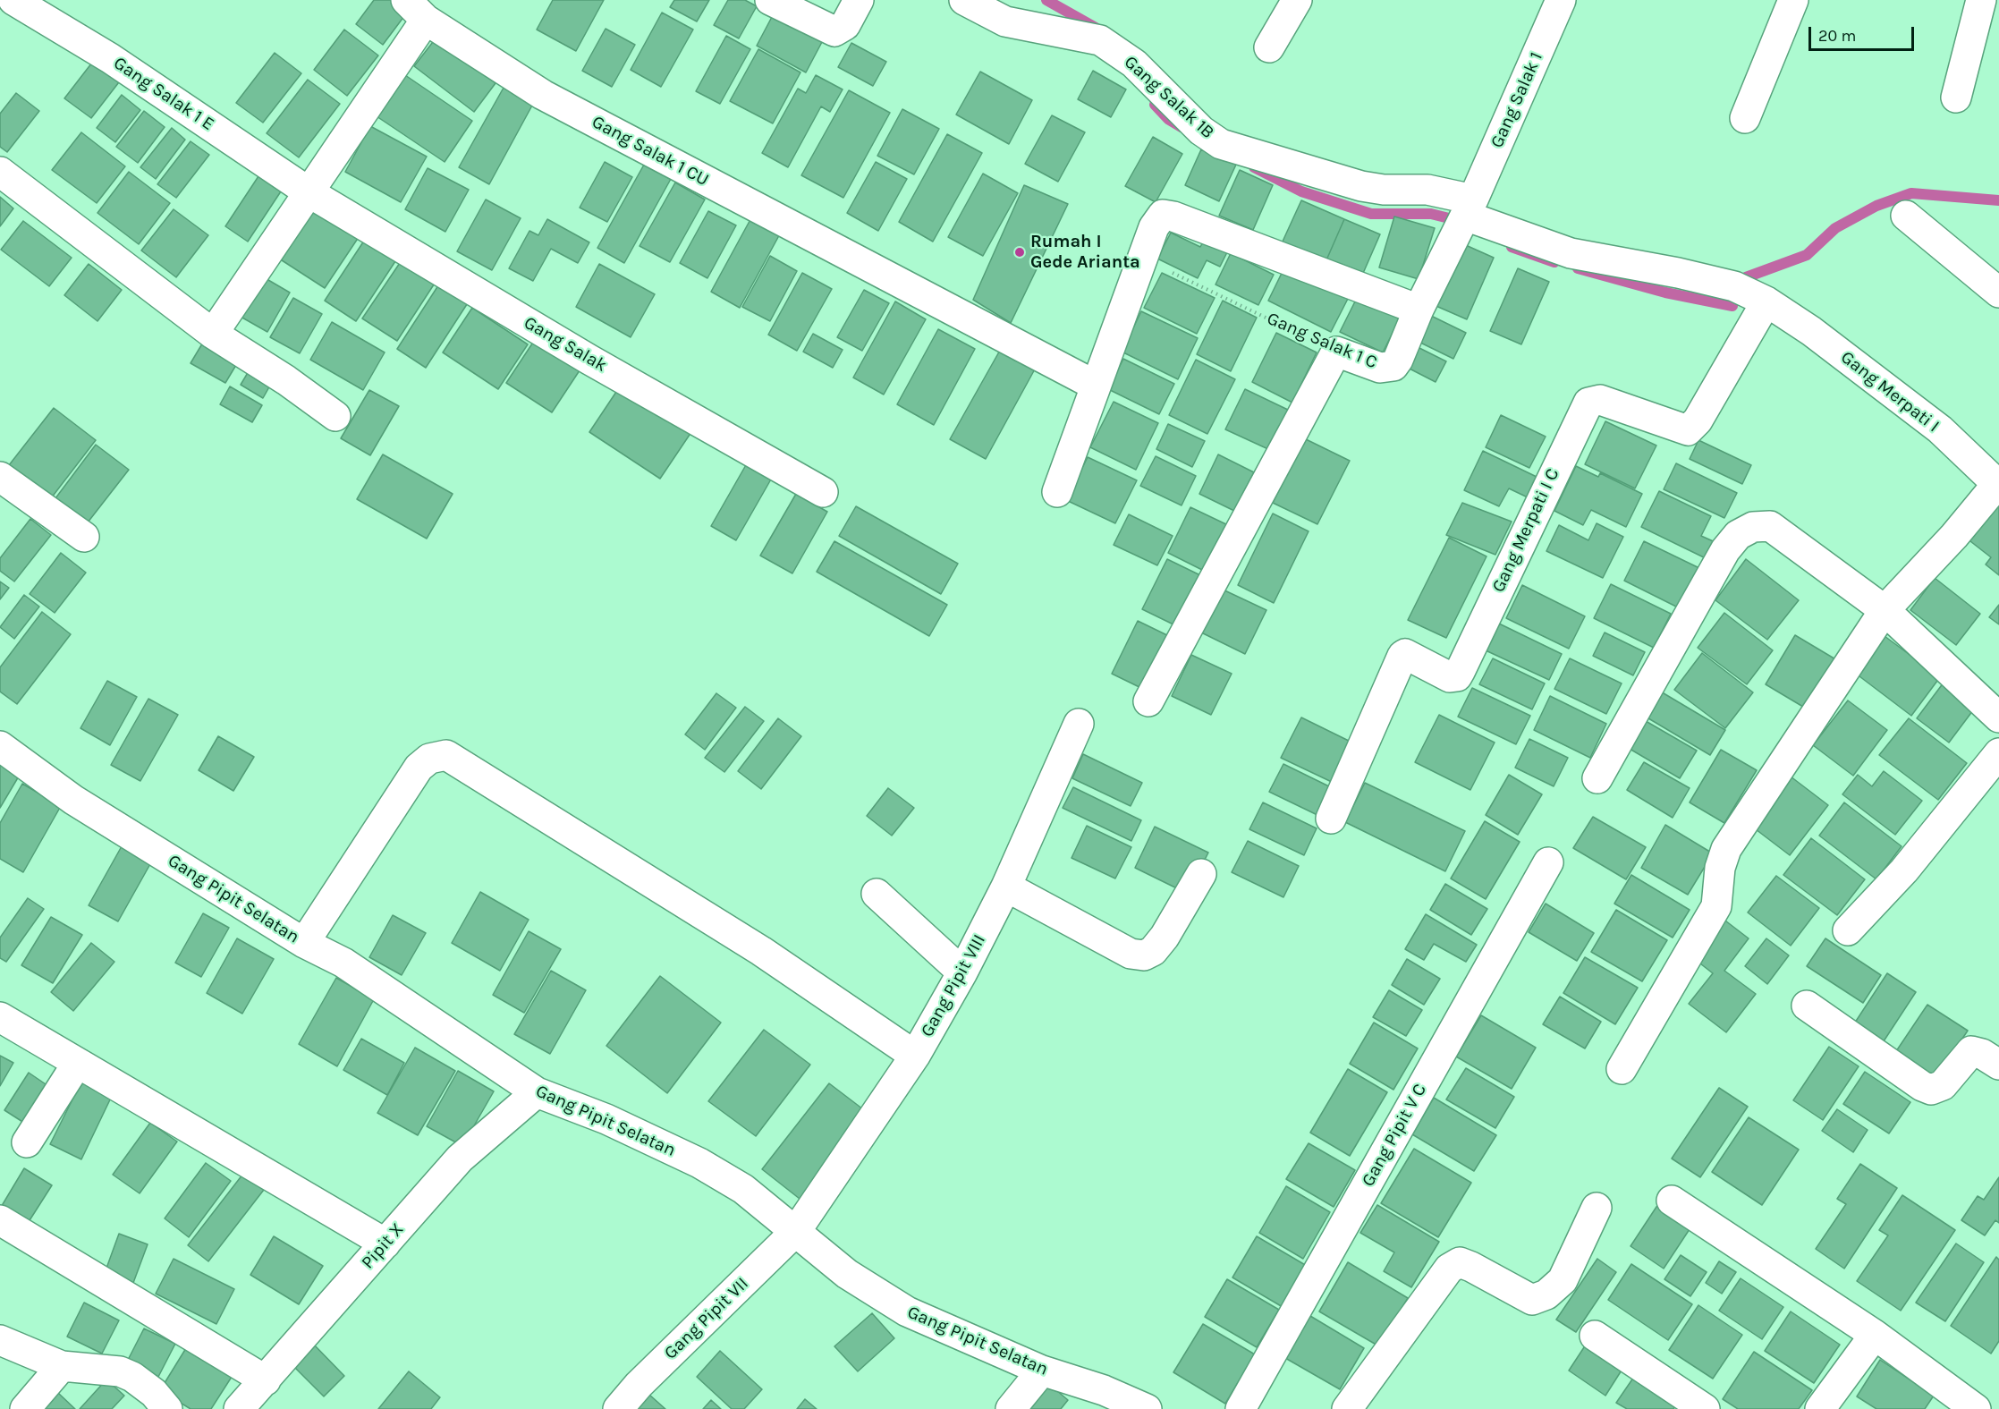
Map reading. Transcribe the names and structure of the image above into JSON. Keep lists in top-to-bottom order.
{
  "streets": {
    "street": [
      "Gang Salak 1 E",
      "Gang Salak 1B",
      "Gang Salak 1",
      "Gang Salak 1 CU",
      "Gang Salak 1 C",
      "Gang Salak",
      "Gang Merpati I",
      "Gang Merpati I C",
      "Gang Pipit Selatan",
      "Gang Pipit VIII",
      "Gang Pipit V C",
      "Pipit X",
      "Gang Pipit VII"
    ]
  },
  "crossings": [
    ["Gang Salak 1 E", "Gang Salak 1 CU"],
    ["Gang Salak 1 E", "Gang Salak"],
    ["Gang Salak 1B", "Gang Salak 1"],
    ["Gang Salak 1B", "Gang Salak 1 C"],
    ["Gang Salak 1B", "Gang Merpati I"],
    ["Gang Salak 1", "Gang Salak 1 C"],
    ["Gang Salak 1", "Gang Merpati I"],
    ["Gang Salak 1 CU", "Gang Salak"],
    ["Gang Salak 1 C", "Gang Merpati I"],
    ["Gang Merpati I", "Gang Merpati I C"],
    ["Gang Pipit Selatan", "Gang Pipit VIII"],
    ["Gang Pipit Selatan", "Pipit X"],
    ["Gang Pipit Selatan", "Gang Pipit VII"],
    ["Gang Pipit VIII", "Gang Pipit VII"]
  ],
  "places": ["Rumah I Gede Arianta"],
  "scale_bar": "20 m"
}
